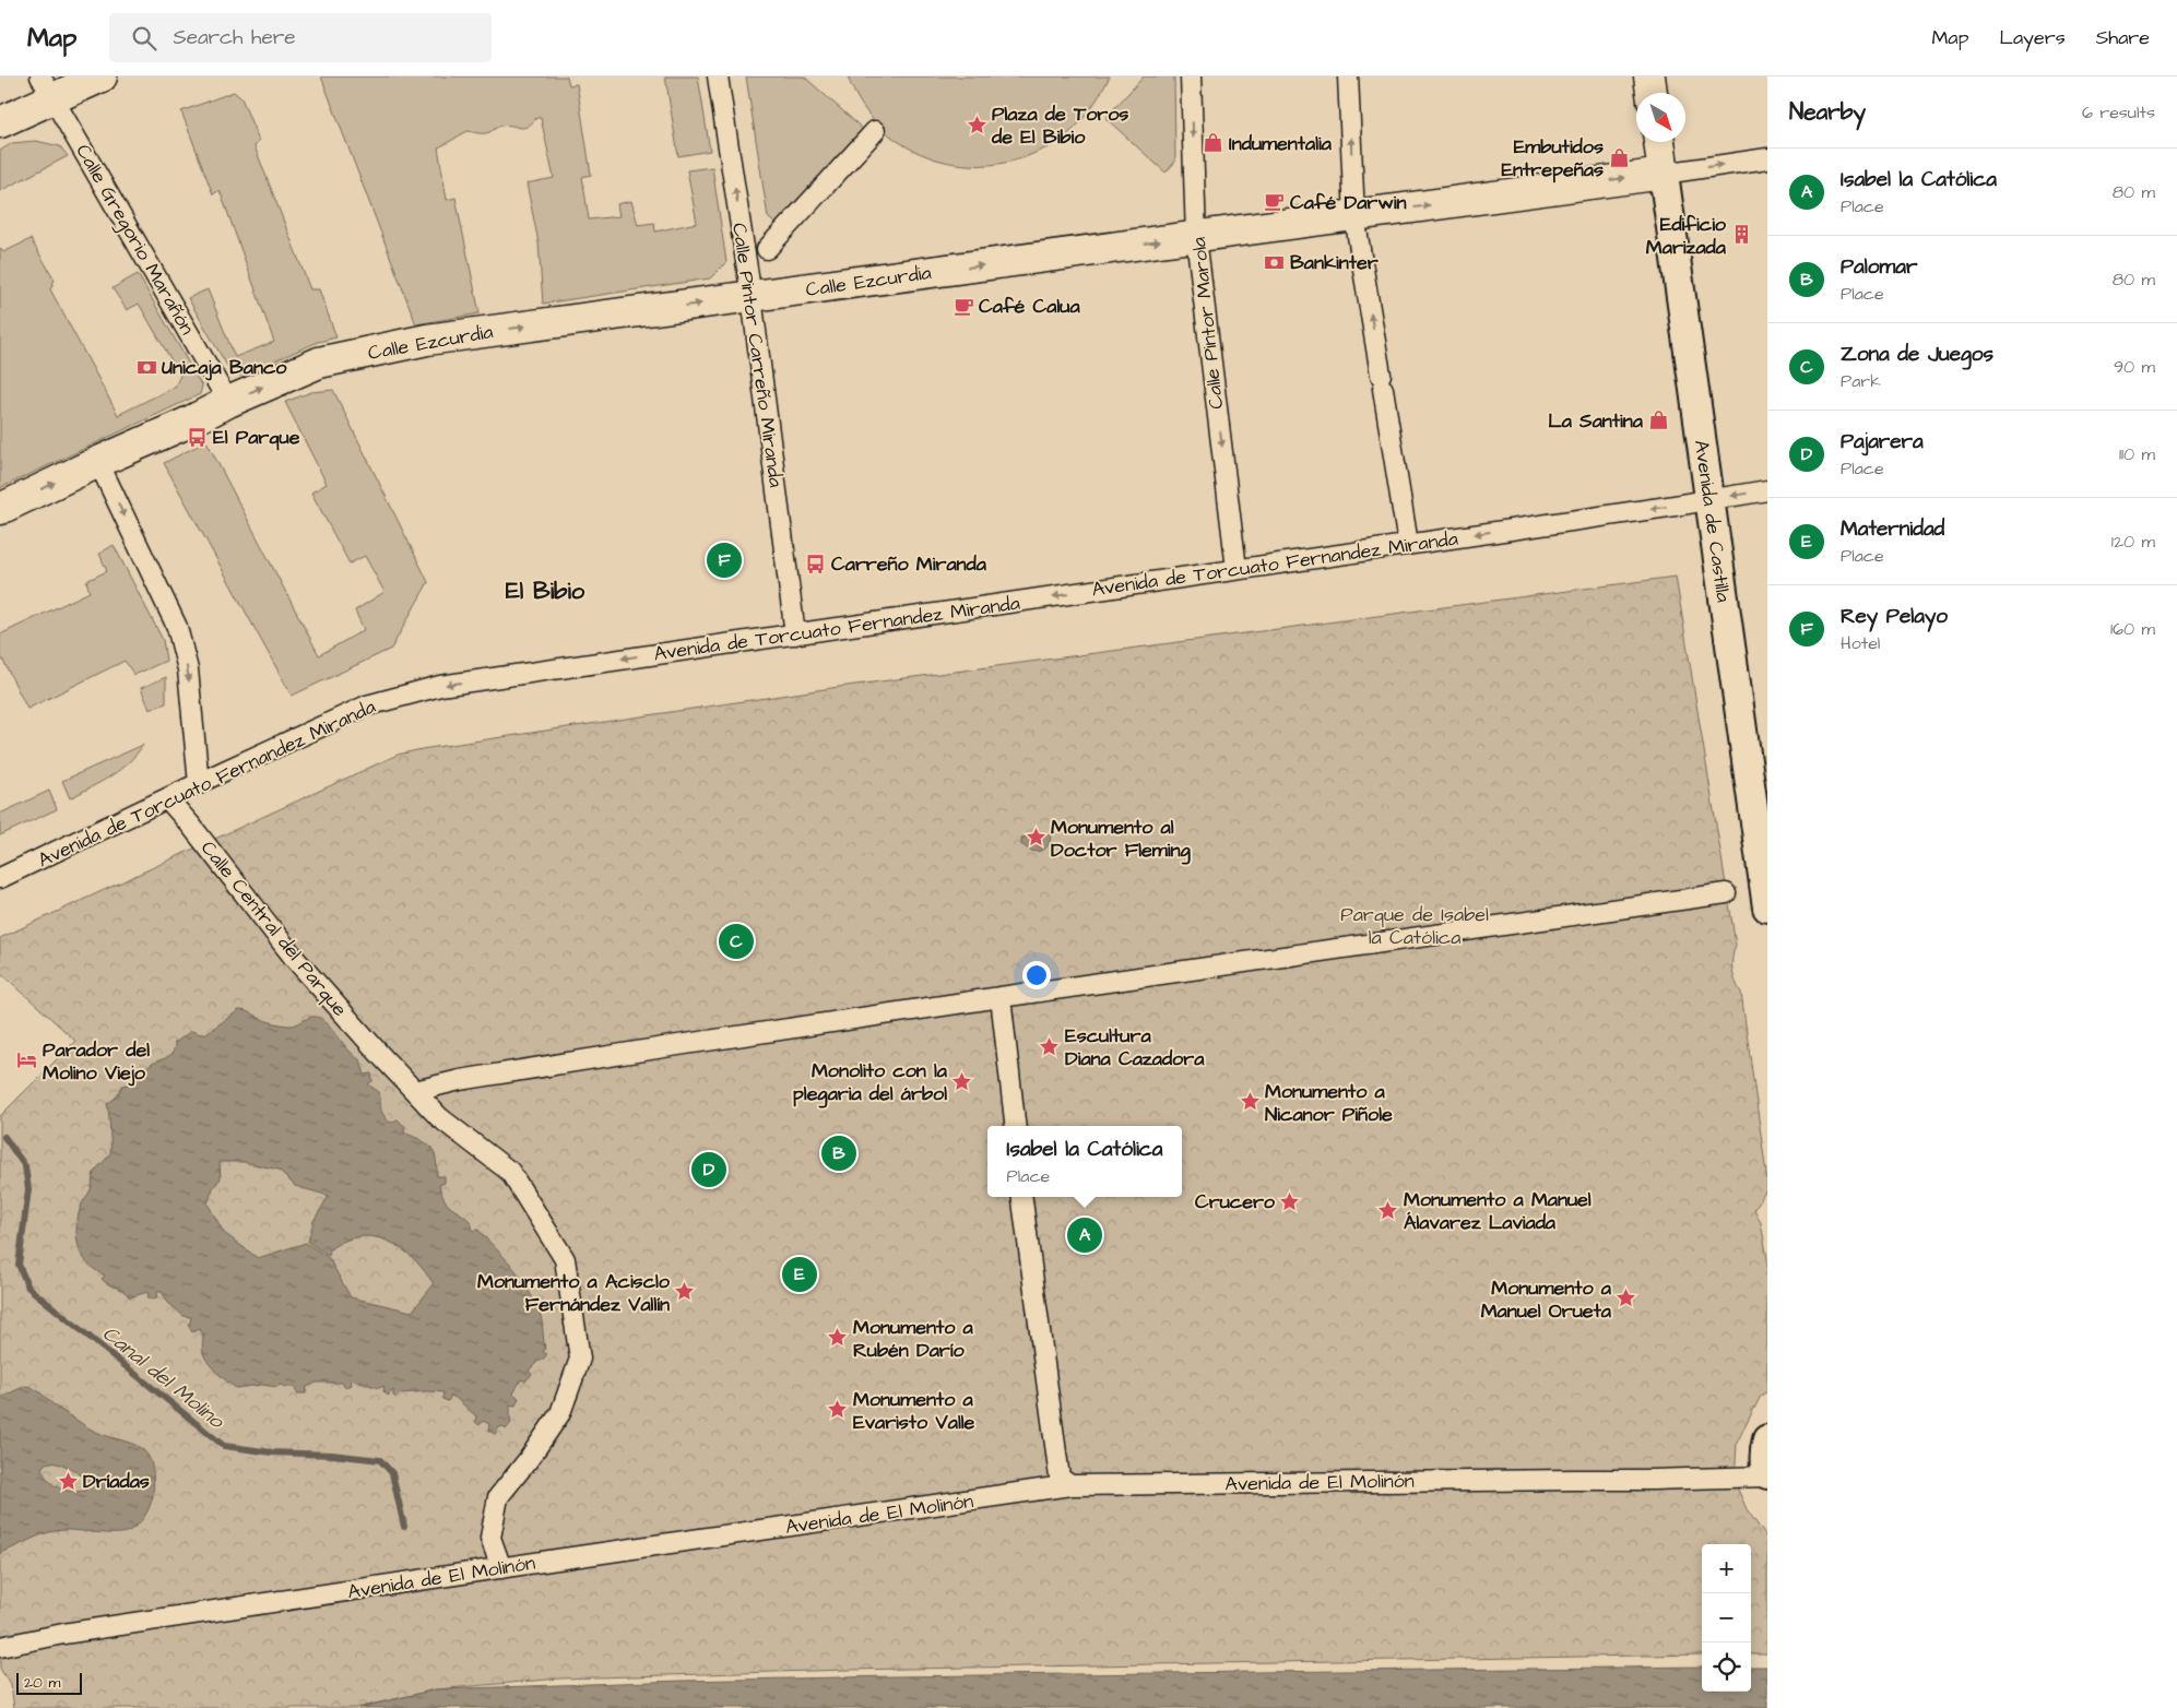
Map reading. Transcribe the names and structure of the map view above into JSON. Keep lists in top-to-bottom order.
{
  "streets": {
    "main road": ["Calle Ezcurdia", "Avenida de Castilla"],
    "street": [
      "Calle Gregorio Marañón",
      "Calle Pintor Marola",
      "Calle Pintor Carreño Miranda",
      "Avenida de Torcuato Fernandez Miranda",
      "Calle Central del Parque",
      "Avenida de El Molinón"
    ]
  },
  "crossings": [
    ["Calle Gregorio Marañón", "Calle Ezcurdia"],
    ["Calle Ezcurdia", "Calle Pintor Marola"],
    ["Calle Ezcurdia", "Calle Pintor Carreño Miranda"],
    ["Calle Ezcurdia", "Avenida de Castilla"],
    ["Calle Pintor Marola", "Avenida de Torcuato Fernandez Miranda"],
    ["Calle Pintor Carreño Miranda", "Avenida de Torcuato Fernandez Miranda"],
    ["Avenida de Castilla", "Avenida de Torcuato Fernandez Miranda"],
    ["Avenida de Torcuato Fernandez Miranda", "Calle Central del Parque"],
    ["Calle Central del Parque", "Avenida de El Molinón"]
  ],
  "one_way": ["Calle Ezcurdia", "Calle Pintor Carreño Miranda", "Avenida de Torcuato Fernandez Miranda"],
  "districts": ["El Bibio"],
  "water": ["Canal del Molino"],
  "parks": ["Parque de Isabel la Católica"],
  "places": {
    "place": [
      "Plaza de Toros de El Bibio",
      "Monumento al Doctor Fleming",
      "Escultura Diana Cazadora",
      "Monolito con la plegaria del árbol",
      "Monumento a Nicanor Piñole",
      "Crucero",
      "Monumento a Manuel Álavarez Laviada",
      "Monumento a Acisclo Fernández Vallín",
      "Monumento a Manuel Orueta",
      "Monumento a Rubén Darío",
      "Monumento a Evaristo Valle",
      "Dríadas"
    ],
    "shop": ["Indumentalia", "Embutidos Entrepeñas", "La Santina"],
    "cafe": ["Café Darwin", "Café Calua"],
    "building": ["Edificio Marizada"],
    "bank": ["Bankinter", "Unicaja Banco"],
    "bus stop": ["El Parque", "Carreño Miranda"],
    "hotel": ["Parador del Molino Viejo"]
  },
  "scale_bar": "20 m",
  "north": "bottom right",
  "page": {
    "header": "Map",
    "search": "Search here",
    "nav": ["Map", "Layers", "Share"],
    "heading": ["Nearby", "6 results"],
    "list": [
      {
        "mark": "A",
        "name": "Isabel la Católica",
        "note": "Place",
        "value": "80 m"
      },
      {
        "mark": "B",
        "name": "Palomar",
        "note": "Place",
        "value": "80 m"
      },
      {
        "mark": "C",
        "name": "Zona de Juegos",
        "note": "Park",
        "value": "90 m"
      },
      {
        "mark": "D",
        "name": "Pajarera",
        "note": "Place",
        "value": "110 m"
      },
      {
        "mark": "E",
        "name": "Maternidad",
        "note": "Place",
        "value": "120 m"
      },
      {
        "mark": "F",
        "name": "Rey Pelayo",
        "note": "Hotel",
        "value": "160 m"
      }
    ],
    "pins": [
      "F",
      "C",
      "B",
      "D",
      "A",
      "E"
    ],
    "popup": ["Isabel la Católica", "Place"],
    "map_buttons": ["+", "−"],
    "scale": "20 m"
  }
}
